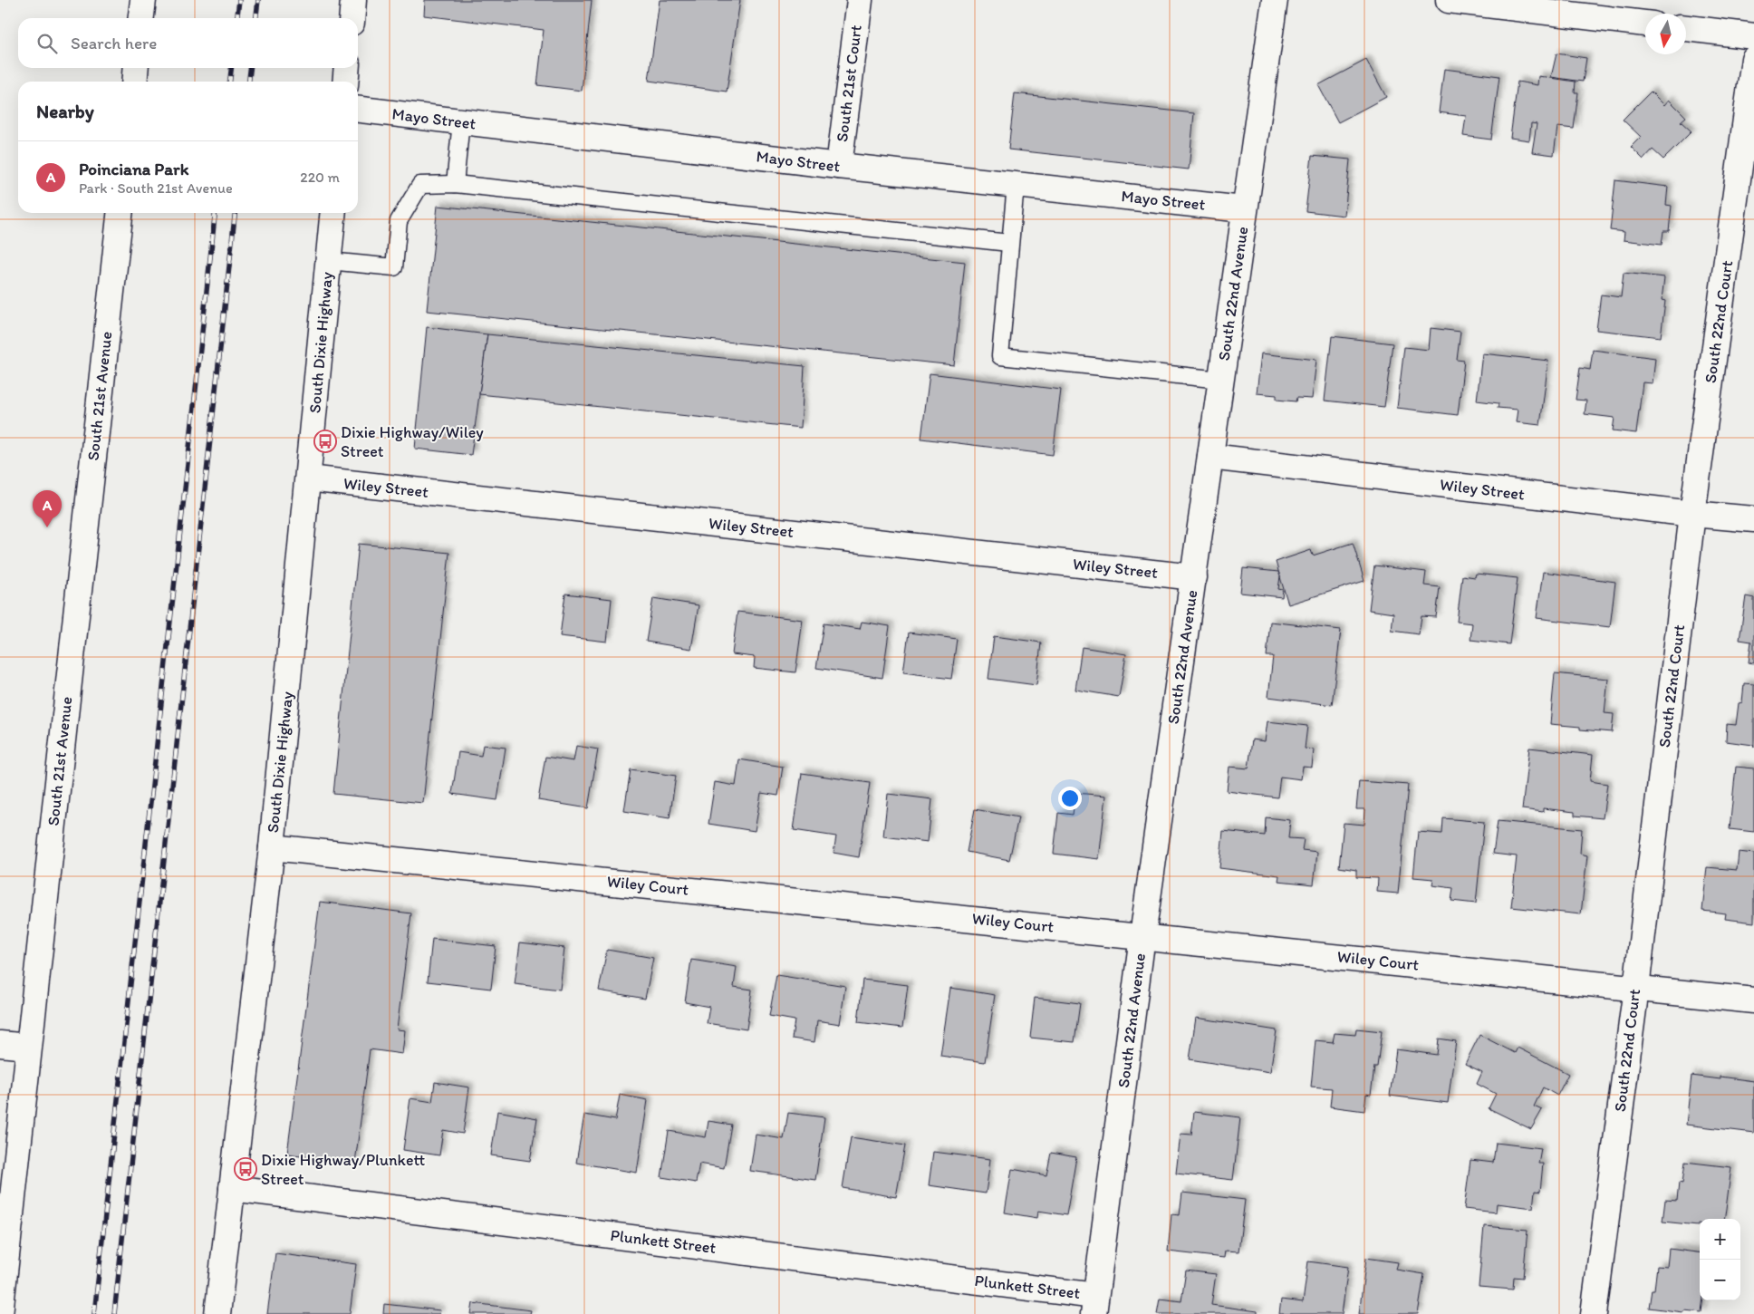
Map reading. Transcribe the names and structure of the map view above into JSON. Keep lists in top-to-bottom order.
{
  "streets": {
    "street": [
      "South 21st Court",
      "Mayo Street",
      "South 22nd Avenue",
      "South 22nd Court",
      "South Dixie Highway",
      "South 21st Avenue",
      "Wiley Street",
      "Wiley Court",
      "Plunkett Street"
    ]
  },
  "crossings": [
    ["South 21st Court", "Mayo Street"],
    ["Mayo Street", "South 22nd Avenue"],
    ["South 22nd Avenue", "Wiley Street"],
    ["South 22nd Avenue", "Wiley Court"],
    ["South 22nd Avenue", "Plunkett Street"],
    ["South 22nd Court", "Wiley Street"],
    ["South 22nd Court", "Wiley Court"],
    ["South Dixie Highway", "Wiley Street"],
    ["South Dixie Highway", "Wiley Court"],
    ["South Dixie Highway", "Plunkett Street"]
  ],
  "places": {
    "bus stop": ["Dixie Highway/Wiley Street", "Dixie Highway/Plunkett Street"]
  },
  "north": "bottom",
  "page": {
    "search": "Search here",
    "heading": "Nearby",
    "list": [
      {
        "mark": "A",
        "name": "Poinciana Park",
        "note": "Park · South 21st Avenue",
        "value": "220 m"
      }
    ],
    "pins": "A",
    "map_buttons": ["+", "−"]
  }
}
